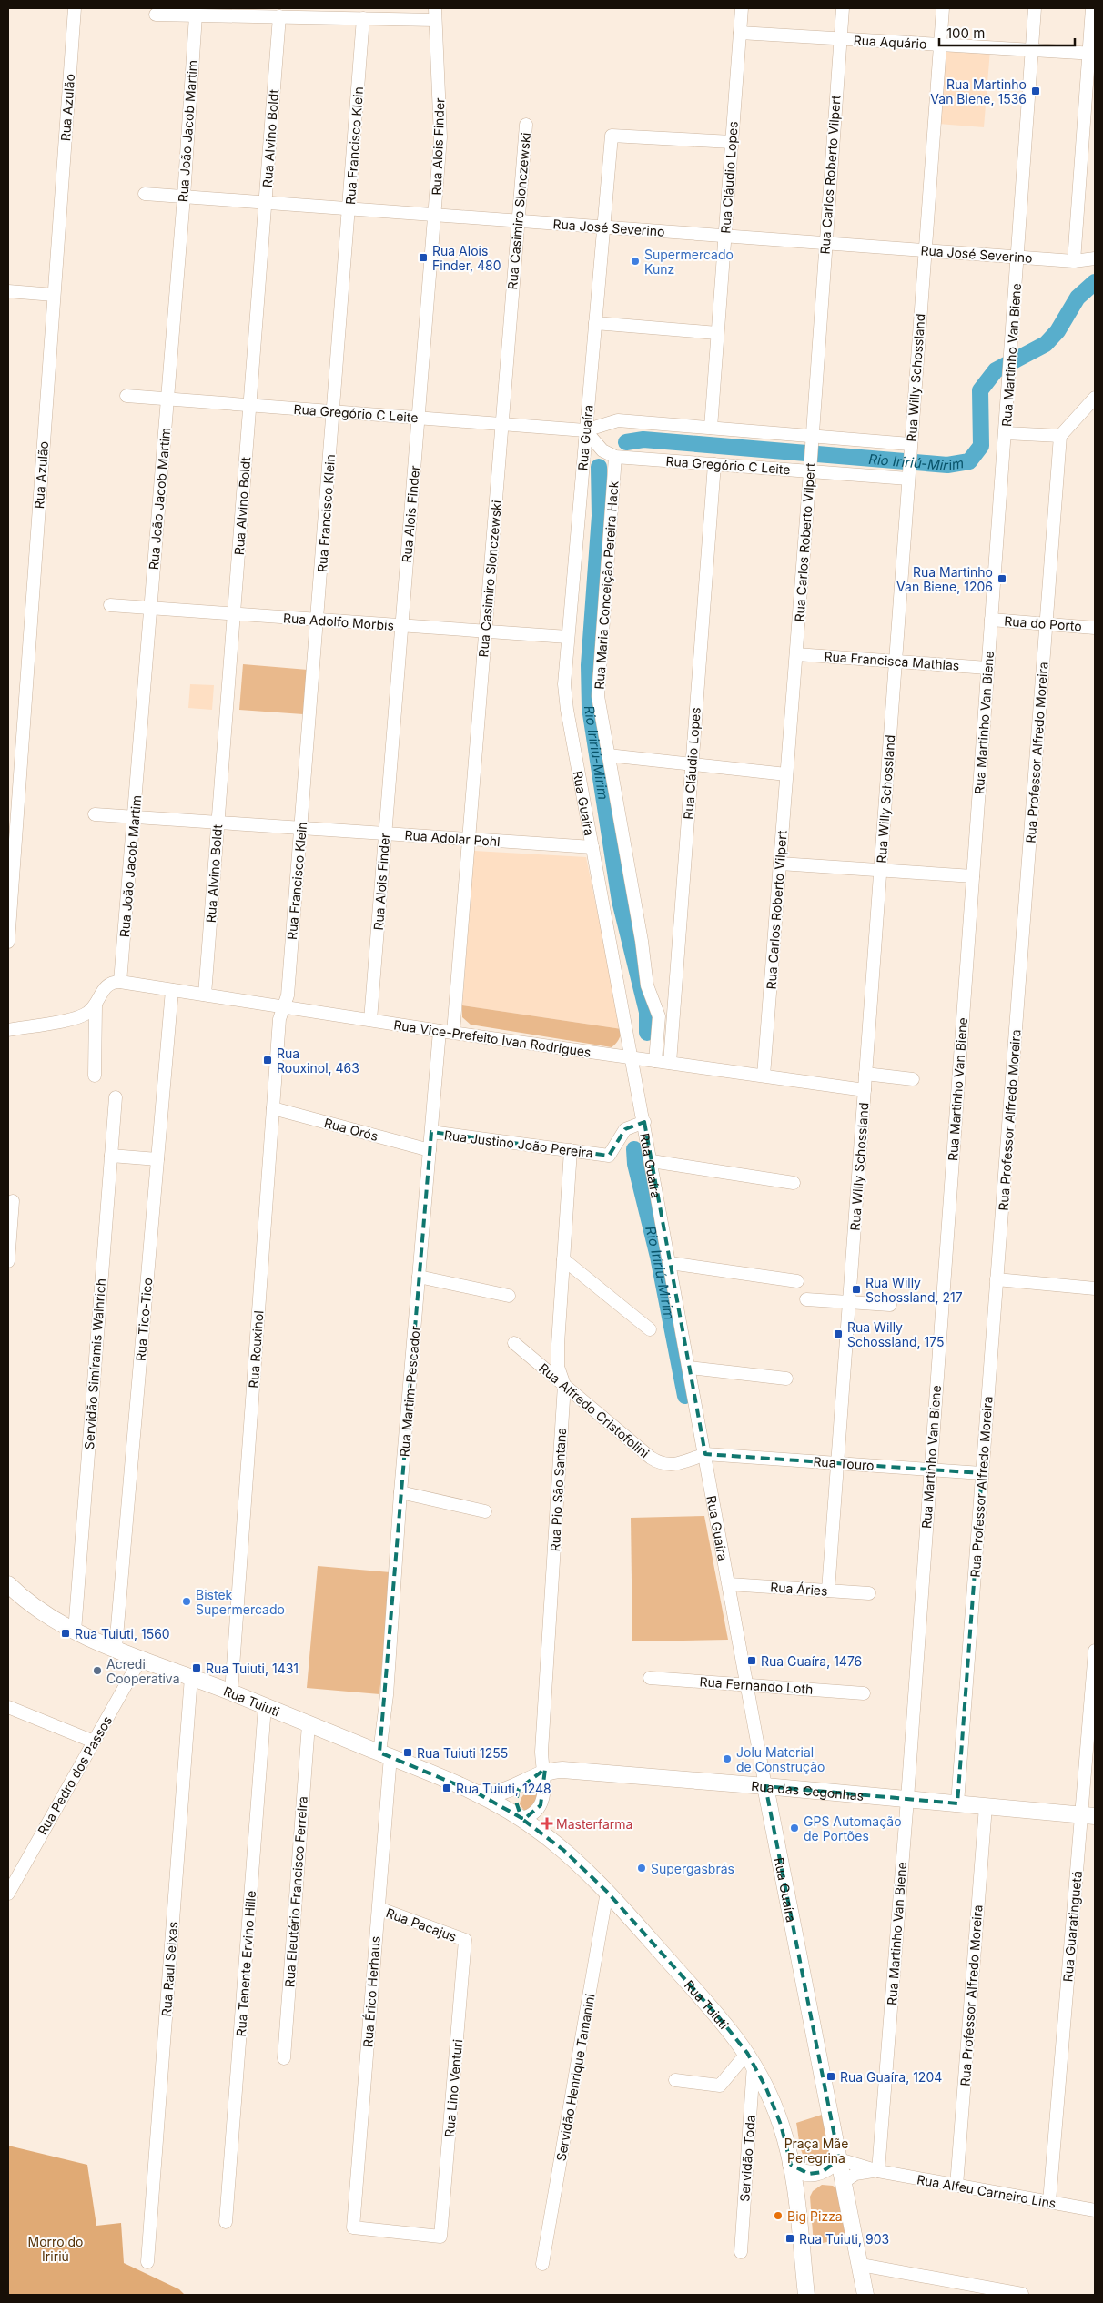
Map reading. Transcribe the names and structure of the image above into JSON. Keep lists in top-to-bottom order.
{
  "streets": {
    "main road": ["Rua Guaíra", "Rua Tuiuti", "Rua das Cegonhas"],
    "street": [
      "Rua Aquário",
      "Rua Azulão",
      "Rua João Jacob Martim",
      "Rua Alvino Boldt",
      "Rua Francisco Klein",
      "Rua Alois Finder",
      "Rua Carlos Roberto Vilpert",
      "Rua Cláudio Lopes",
      "Rua Casimiro Slonczewski",
      "Rua José Severino",
      "Rua Martinho Van Biene",
      "Rua Willy Schossland",
      "Rua Gregório C Leite",
      "Rua Maria Conceição Pereira Hack",
      "Rua Adolfo Morbis",
      "Rua do Porto",
      "Rua Francisca Mathias",
      "Rua Professor Alfredo Moreira",
      "Rua Adolar Pohl",
      "Rua Vice-Prefeito Ivan Rodrigues",
      "Rua Orós",
      "Rua Justino João Pereira",
      "Rua Tico-Tico",
      "Rua Rouxinol",
      "Servidão Simíramis Wainrich",
      "Rua Martim-Pescador",
      "Rua Alfredo Cristofolini",
      "Rua Touro",
      "Rua Pio São Santana",
      "Rua Áries",
      "Rua Fernando Loth",
      "Rua Pedro dos Passos",
      "Rua Eleutério Francisco Ferreira",
      "Rua Pacajus",
      "Rua Guaratinguetá",
      "Rua Tenente Ervino Hille",
      "Rua Raul Seixas",
      "Rua Érico Herhaus",
      "Servidão Henrique Tamanini",
      "Rua Lino Venturi",
      "Servidão Toda",
      "Rua Alfeu Carneiro Lins"
    ]
  },
  "crossings": [
    ["Rua Aquário", "Rua Carlos Roberto Vilpert"],
    ["Rua Aquário", "Rua Cláudio Lopes"],
    ["Rua Aquário", "Rua Martinho Van Biene"],
    ["Rua Aquário", "Rua Willy Schossland"],
    ["Rua João Jacob Martim", "Rua José Severino"],
    ["Rua João Jacob Martim", "Rua Gregório C Leite"],
    ["Rua João Jacob Martim", "Rua Adolfo Morbis"],
    ["Rua João Jacob Martim", "Rua Adolar Pohl"],
    ["Rua João Jacob Martim", "Rua Vice-Prefeito Ivan Rodrigues"],
    ["Rua Alvino Boldt", "Rua José Severino"],
    ["Rua Alvino Boldt", "Rua Gregório C Leite"],
    ["Rua Alvino Boldt", "Rua Adolfo Morbis"],
    ["Rua Alvino Boldt", "Rua Adolar Pohl"],
    ["Rua Alvino Boldt", "Rua Vice-Prefeito Ivan Rodrigues"],
    ["Rua Francisco Klein", "Rua José Severino"],
    ["Rua Francisco Klein", "Rua Gregório C Leite"],
    ["Rua Francisco Klein", "Rua Adolfo Morbis"],
    ["Rua Francisco Klein", "Rua Adolar Pohl"],
    ["Rua Francisco Klein", "Rua Vice-Prefeito Ivan Rodrigues"],
    ["Rua Francisco Klein", "Rua Rouxinol"],
    ["Rua Alois Finder", "Rua José Severino"],
    ["Rua Alois Finder", "Rua Gregório C Leite"],
    ["Rua Alois Finder", "Rua Adolfo Morbis"],
    ["Rua Alois Finder", "Rua Adolar Pohl"],
    ["Rua Alois Finder", "Rua Vice-Prefeito Ivan Rodrigues"],
    ["Rua Carlos Roberto Vilpert", "Rua José Severino"],
    ["Rua Carlos Roberto Vilpert", "Rua Gregório C Leite"],
    ["Rua Carlos Roberto Vilpert", "Rua Francisca Mathias"],
    ["Rua Carlos Roberto Vilpert", "Rua Vice-Prefeito Ivan Rodrigues"],
    ["Rua Cláudio Lopes", "Rua José Severino"],
    ["Rua Cláudio Lopes", "Rua Gregório C Leite"],
    ["Rua Cláudio Lopes", "Rua Guaíra"],
    ["Rua Cláudio Lopes", "Rua Vice-Prefeito Ivan Rodrigues"],
    ["Rua Casimiro Slonczewski", "Rua José Severino"],
    ["Rua Casimiro Slonczewski", "Rua Gregório C Leite"],
    ["Rua Casimiro Slonczewski", "Rua Adolfo Morbis"],
    ["Rua Casimiro Slonczewski", "Rua Adolar Pohl"],
    ["Rua Casimiro Slonczewski", "Rua Vice-Prefeito Ivan Rodrigues"],
    ["Rua José Severino", "Rua Martinho Van Biene"],
    ["Rua José Severino", "Rua Willy Schossland"],
    ["Rua José Severino", "Rua Guaíra"],
    ["Rua Martinho Van Biene", "Rua do Porto"],
    ["Rua Martinho Van Biene", "Rua Francisca Mathias"],
    ["Rua Martinho Van Biene", "Rua Touro"],
    ["Rua Martinho Van Biene", "Rua das Cegonhas"],
    ["Rua Martinho Van Biene", "Rua Alfeu Carneiro Lins"],
    ["Rua Willy Schossland", "Rua Gregório C Leite"],
    ["Rua Willy Schossland", "Rua Francisca Mathias"],
    ["Rua Willy Schossland", "Rua Vice-Prefeito Ivan Rodrigues"],
    ["Rua Willy Schossland", "Rua Touro"],
    ["Rua Willy Schossland", "Rua Áries"],
    ["Rua Gregório C Leite", "Rua Guaíra"],
    ["Rua Gregório C Leite", "Rua Maria Conceição Pereira Hack"],
    ["Rua Guaíra", "Rua Adolfo Morbis"],
    ["Rua Guaíra", "Rua Adolar Pohl"],
    ["Rua Guaíra", "Rua Vice-Prefeito Ivan Rodrigues"],
    ["Rua Guaíra", "Rua Justino João Pereira"],
    ["Rua Guaíra", "Rua Alfredo Cristofolini"],
    ["Rua Guaíra", "Rua Touro"],
    ["Rua Guaíra", "Rua Áries"],
    ["Rua Guaíra", "Rua Fernando Loth"],
    ["Rua Guaíra", "Rua das Cegonhas"],
    ["Rua Guaíra", "Rua Alfeu Carneiro Lins"],
    ["Rua Maria Conceição Pereira Hack", "Rua Vice-Prefeito Ivan Rodrigues"],
    ["Rua do Porto", "Rua Professor Alfredo Moreira"],
    ["Rua Professor Alfredo Moreira", "Rua Touro"],
    ["Rua Professor Alfredo Moreira", "Rua das Cegonhas"],
    ["Rua Professor Alfredo Moreira", "Rua Alfeu Carneiro Lins"],
    ["Rua Vice-Prefeito Ivan Rodrigues", "Rua Tico-Tico"],
    ["Rua Vice-Prefeito Ivan Rodrigues", "Rua Rouxinol"],
    ["Rua Vice-Prefeito Ivan Rodrigues", "Rua Martim-Pescador"],
    ["Rua Orós", "Rua Rouxinol"],
    ["Rua Orós", "Rua Martim-Pescador"],
    ["Rua Justino João Pereira", "Rua Martim-Pescador"],
    ["Rua Justino João Pereira", "Rua Pio São Santana"],
    ["Rua Tico-Tico", "Rua Tuiuti"],
    ["Rua Rouxinol", "Rua Tuiuti"],
    ["Servidão Simíramis Wainrich", "Rua Tuiuti"],
    ["Rua Martim-Pescador", "Rua Tuiuti"],
    ["Rua Martim-Pescador", "Rua Érico Herhaus"],
    ["Rua Alfredo Cristofolini", "Rua Touro"],
    ["Rua Alfredo Cristofolini", "Rua Pio São Santana"],
    ["Rua Pio São Santana", "Rua Tuiuti"],
    ["Rua Pio São Santana", "Rua das Cegonhas"],
    ["Rua Tuiuti", "Rua Pedro dos Passos"],
    ["Rua Tuiuti", "Rua das Cegonhas"],
    ["Rua Tuiuti", "Rua Eleutério Francisco Ferreira"],
    ["Rua Tuiuti", "Rua Tenente Ervino Hille"],
    ["Rua Tuiuti", "Rua Raul Seixas"],
    ["Rua Tuiuti", "Rua Érico Herhaus"],
    ["Rua Tuiuti", "Servidão Henrique Tamanini"],
    ["Rua Tuiuti", "Servidão Toda"],
    ["Rua das Cegonhas", "Rua Guaratinguetá"],
    ["Rua Pacajus", "Rua Érico Herhaus"],
    ["Rua Pacajus", "Rua Lino Venturi"],
    ["Rua Guaratinguetá", "Rua Alfeu Carneiro Lins"],
    ["Rua Érico Herhaus", "Rua Lino Venturi"]
  ],
  "water": ["Rio Iririú-Mirim"],
  "parks": ["Praça Mãe Peregrina", "Morro do Iririú"],
  "places": {
    "transit": [
      "Rua Martinho Van Biene, 1536",
      "Rua Alois Finder, 480",
      "Rua Martinho Van Biene, 1206",
      "Rua Rouxinol, 463",
      "Rua Willy Schossland, 217",
      "Rua Willy Schossland, 175",
      "Rua Tuiuti, 1560",
      "Rua Guaíra, 1476",
      "Rua Tuiuti, 1431",
      "Rua Tuiuti 1255",
      "Rua Tuiuti, 1248",
      "Rua Guaíra, 1204",
      "Rua Tuiuti, 903"
    ],
    "other": [
      "Supermercado Kunz",
      "Bistek Supermercado",
      "Acredi Cooperativa",
      "Jolu Material de Construção",
      "GPS Automação de Portões",
      "Supergasbrás",
      "Big Pizza"
    ],
    "health": ["Masterfarma"]
  },
  "scale_bar": "100 m"
}
